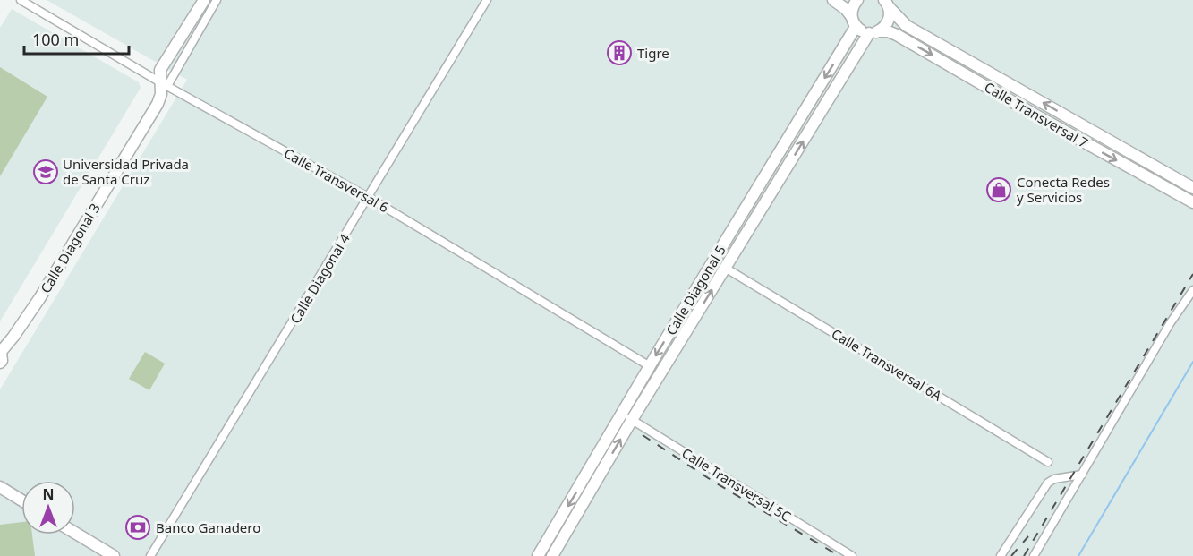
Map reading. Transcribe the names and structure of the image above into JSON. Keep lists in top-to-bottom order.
{
  "streets": {
    "main road": ["Calle Transversal 7", "Calle Diagonal 3", "Calle Diagonal 5"],
    "street": [
      "Calle Transversal 6",
      "Calle Diagonal 4",
      "Calle Transversal 6A",
      "Calle Transversal 5C"
    ]
  },
  "crossings": [
    ["Calle Transversal 7", "Calle Diagonal 5"],
    ["Calle Transversal 6", "Calle Diagonal 3"],
    ["Calle Transversal 6", "Calle Diagonal 4"],
    ["Calle Transversal 6", "Calle Diagonal 5"],
    ["Calle Diagonal 5", "Calle Transversal 6A"],
    ["Calle Diagonal 5", "Calle Transversal 5C"]
  ],
  "places": {
    "building": ["Tigre"],
    "school or university": ["Universidad Privada de Santa Cruz"],
    "shop": ["Conecta Redes y Servicios"],
    "bank": ["Banco Ganadero"]
  },
  "scale_bar": "100 m",
  "north": "top"
}
